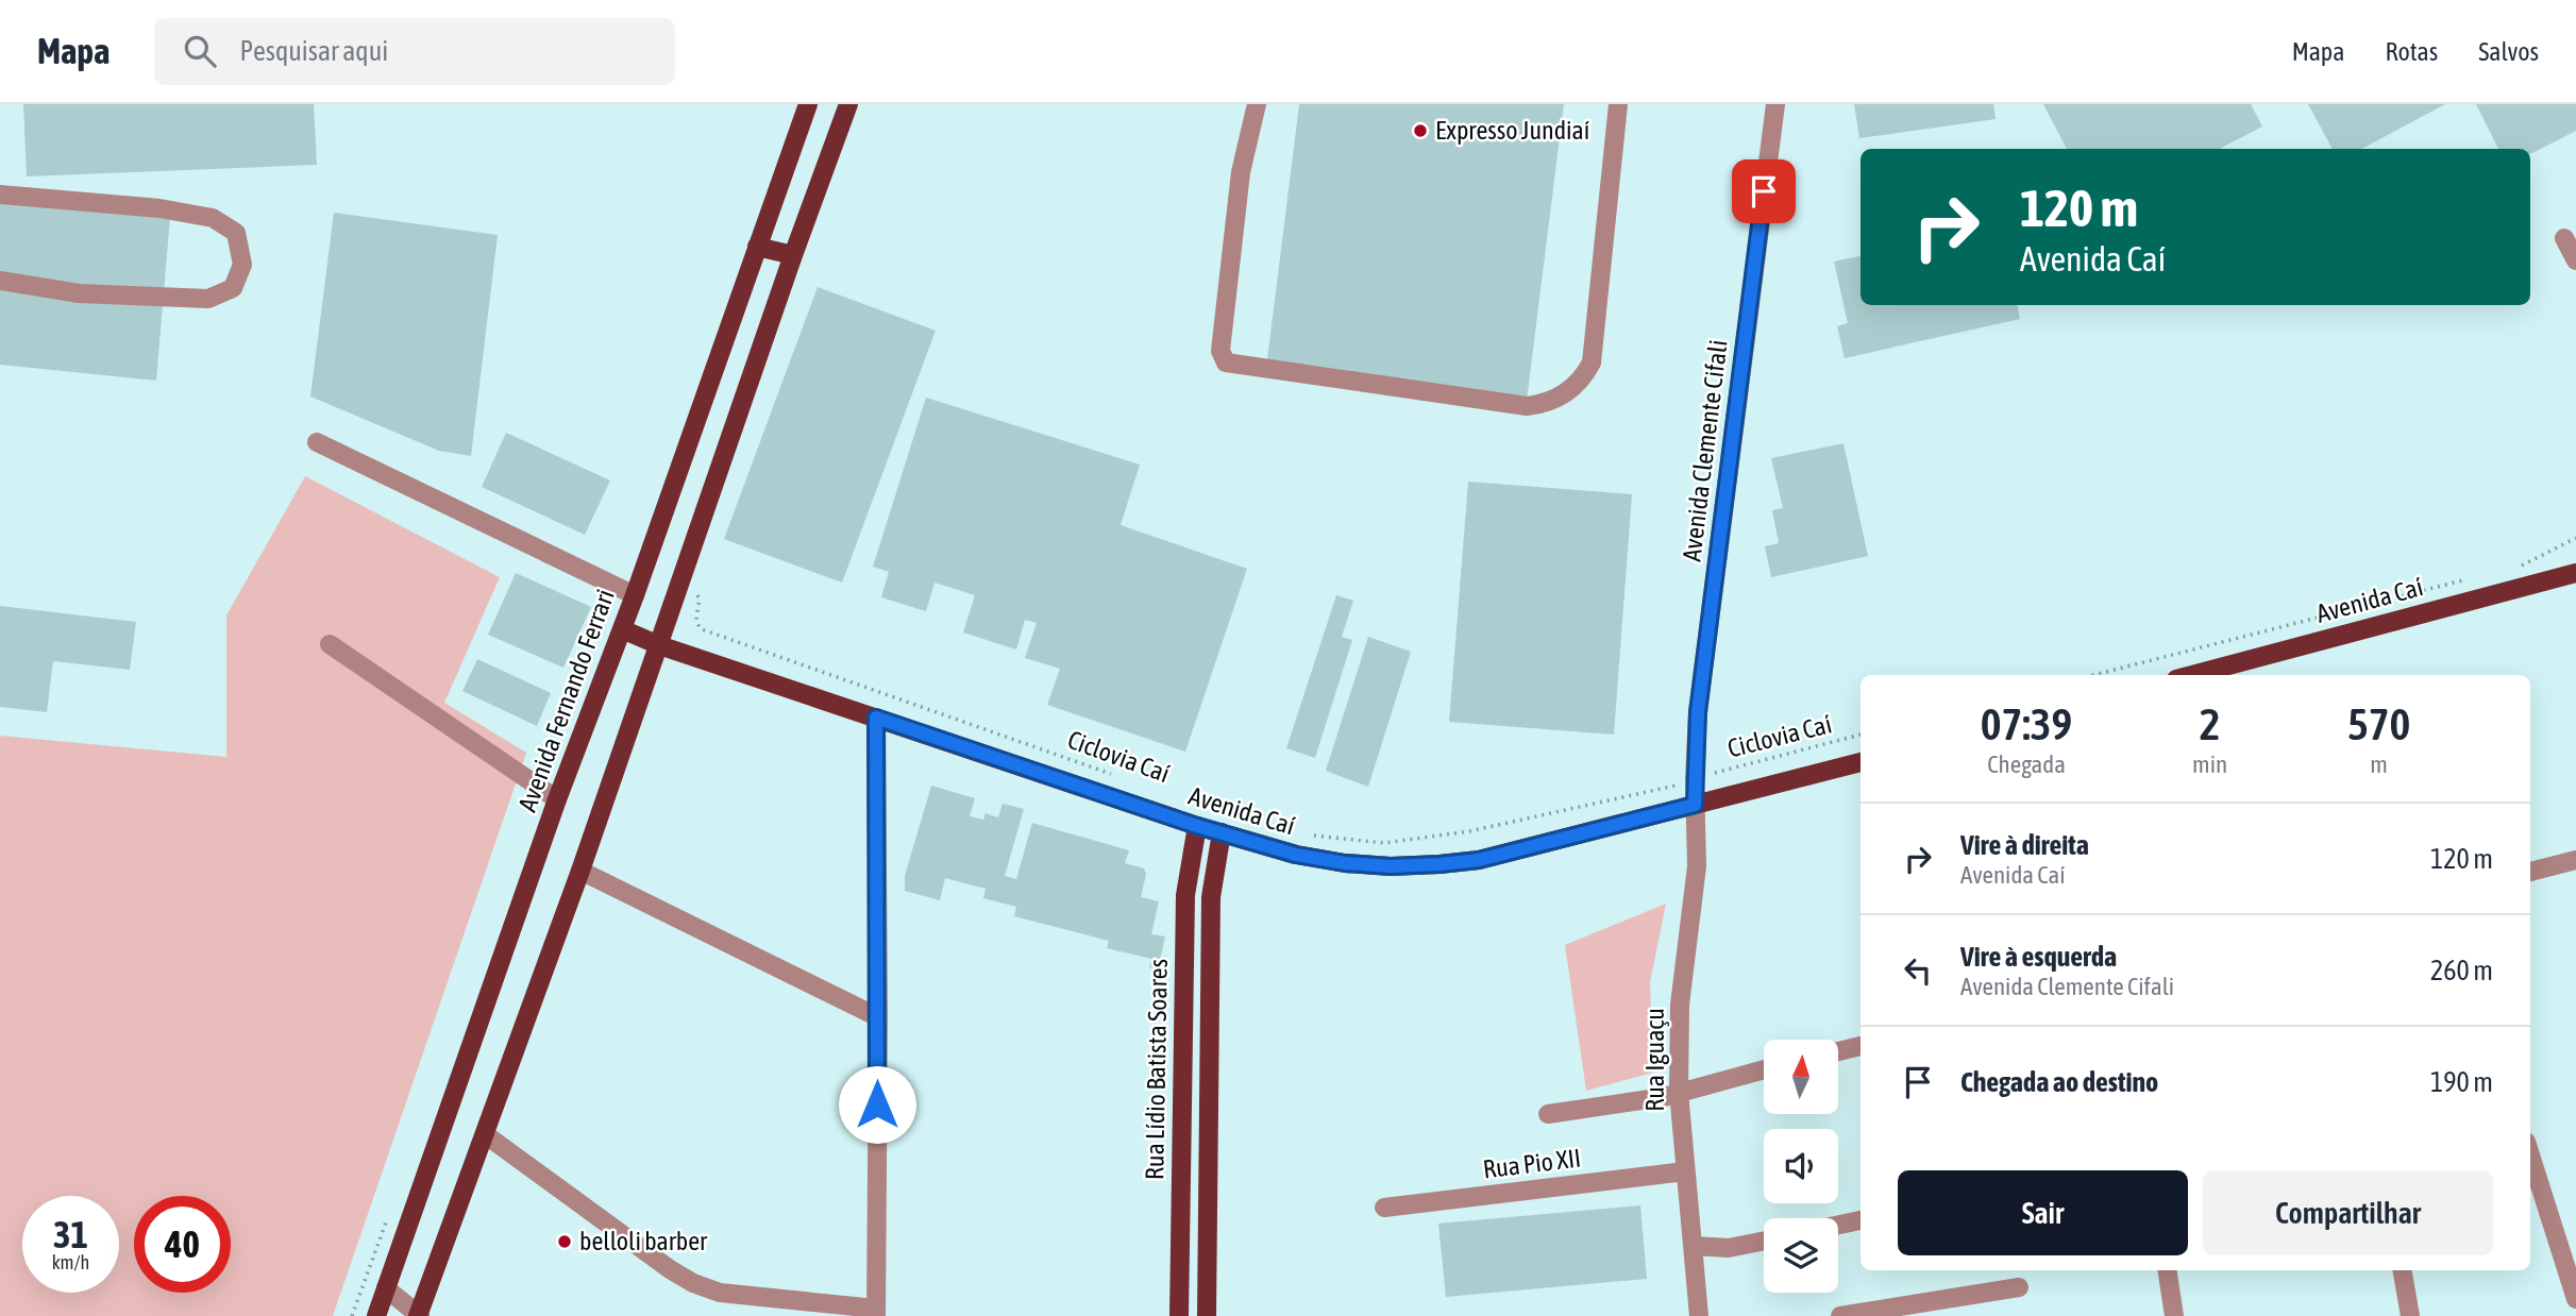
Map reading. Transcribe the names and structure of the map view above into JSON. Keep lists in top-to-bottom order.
{
  "streets": {
    "main road": ["Avenida Caí", "Avenida Fernando Ferrari", "Rua Lídio Batista Soares"],
    "street": ["Avenida Clemente Cifali", "Rua Iguaçu", "Rua Pio XII"],
    "path": ["Ciclovia Caí"]
  },
  "crossings": [
    ["Avenida Clemente Cifali", "Avenida Caí"],
    ["Avenida Clemente Cifali", "Ciclovia Caí"],
    ["Avenida Clemente Cifali", "Rua Iguaçu"],
    ["Avenida Caí", "Avenida Fernando Ferrari"],
    ["Avenida Caí", "Rua Iguaçu"],
    ["Avenida Caí", "Rua Lídio Batista Soares"],
    ["Rua Iguaçu", "Rua Pio XII"]
  ],
  "places": ["Expresso Jundiaí", "belloli barber"],
  "north": "top",
  "page": {
    "header": "Mapa",
    "search": "Pesquisar aqui",
    "nav": ["Mapa", "Rotas", "Salvos"],
    "turn": ["120 m", "Avenida Caí"],
    "eta": [
      "07:39",
      "Chegada",
      "2",
      "min",
      "570",
      "m"
    ],
    "list": [
      {
        "name": "Vire à direita",
        "note": "Avenida Caí",
        "value": "120 m"
      },
      {
        "name": "Vire à esquerda",
        "note": "Avenida Clemente Cifali",
        "value": "260 m"
      },
      {
        "name": "Chegada ao destino",
        "value": "190 m"
      }
    ],
    "buttons": ["Sair", "Compartilhar"],
    "speed": "31 km/h",
    "limit": "40"
  }
}
